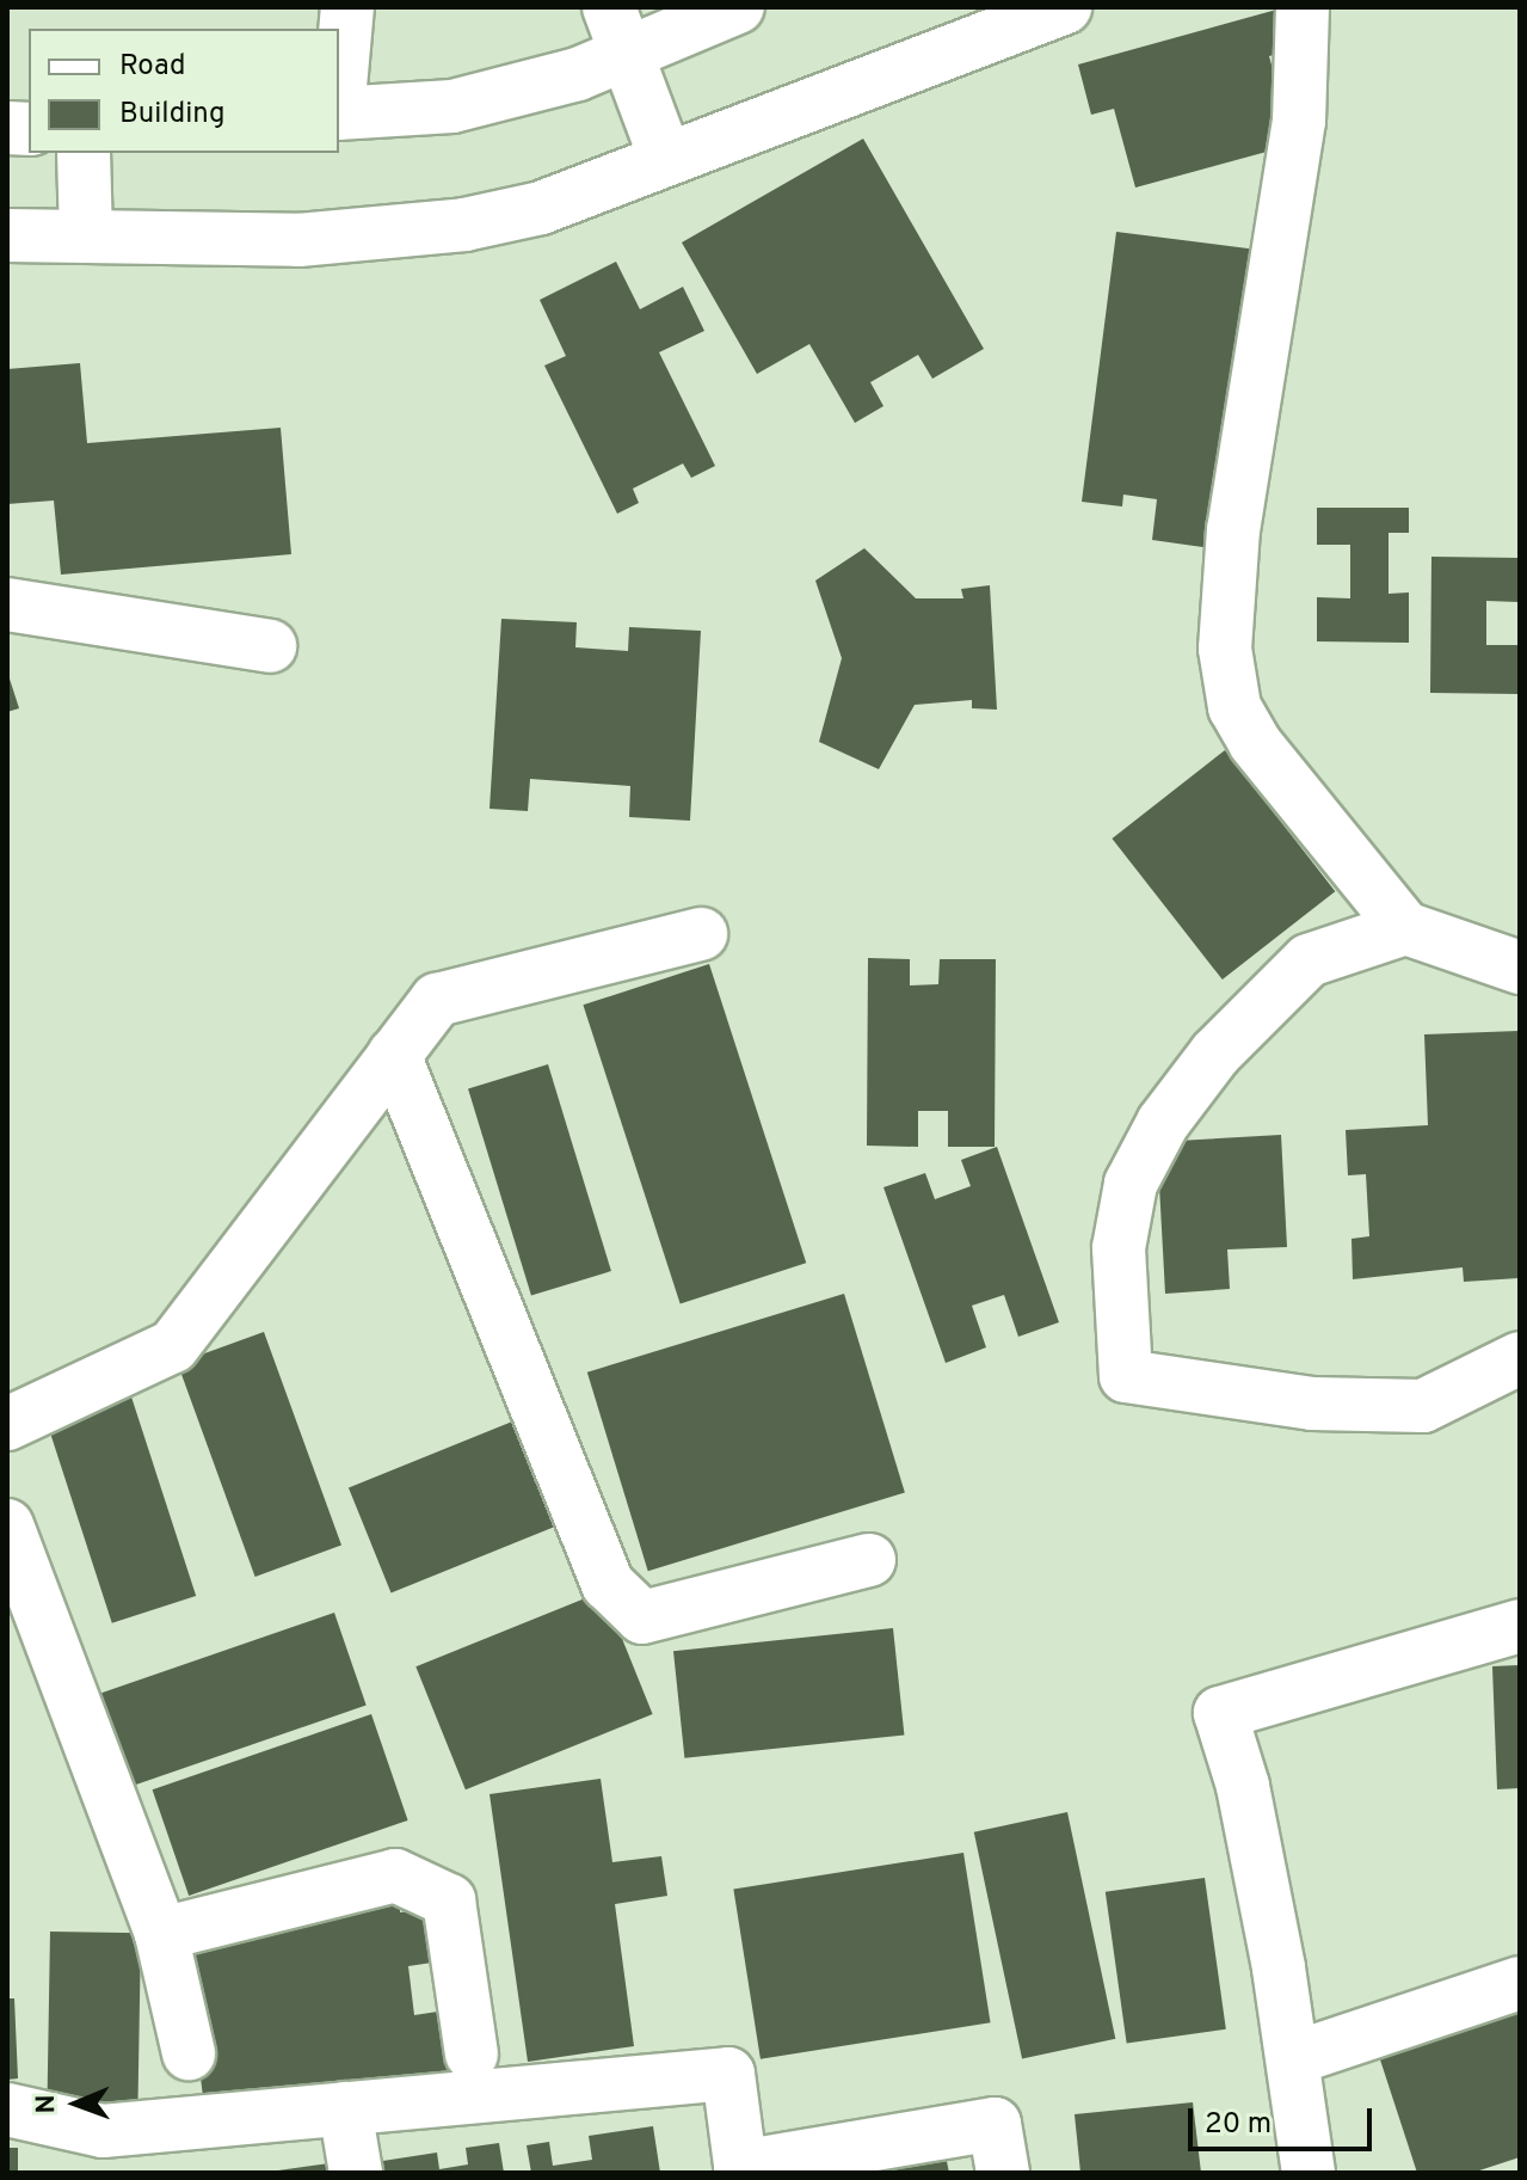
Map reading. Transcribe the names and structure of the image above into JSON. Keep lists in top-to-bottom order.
{
  "legend": ["Road", "Building"],
  "scale_bar": "20 m",
  "north": "left"
}
